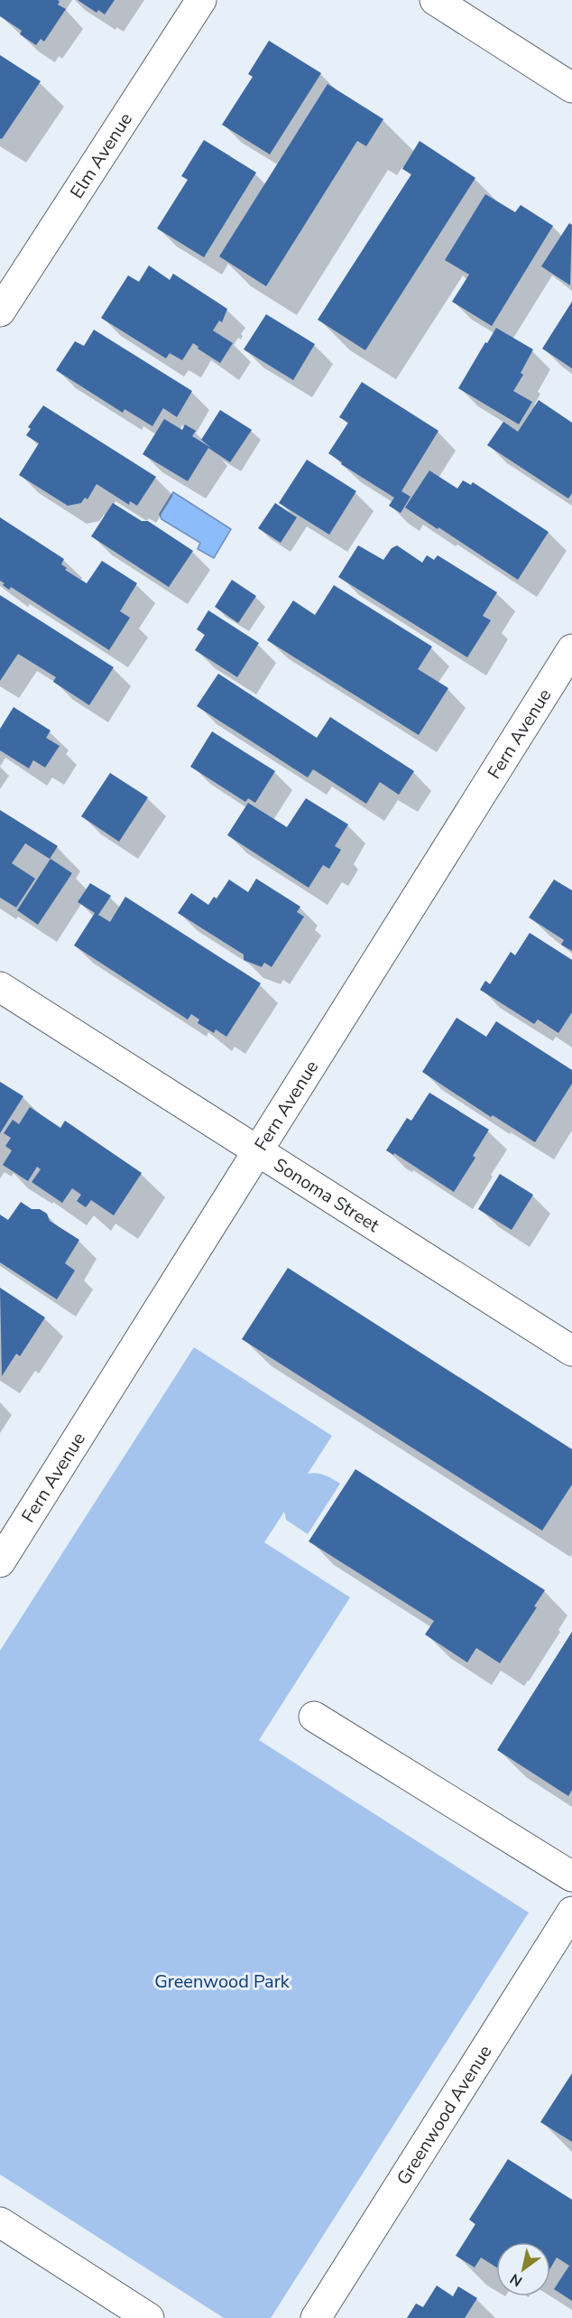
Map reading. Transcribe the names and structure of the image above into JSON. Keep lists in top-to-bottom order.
{
  "streets": {
    "street": [
      "Elm Avenue",
      "Fern Avenue",
      "Sonoma Street",
      "Greenwood Avenue"
    ]
  },
  "crossings": [
    ["Fern Avenue", "Sonoma Street"]
  ],
  "parks": ["Greenwood Park"],
  "north": "bottom left"
}
